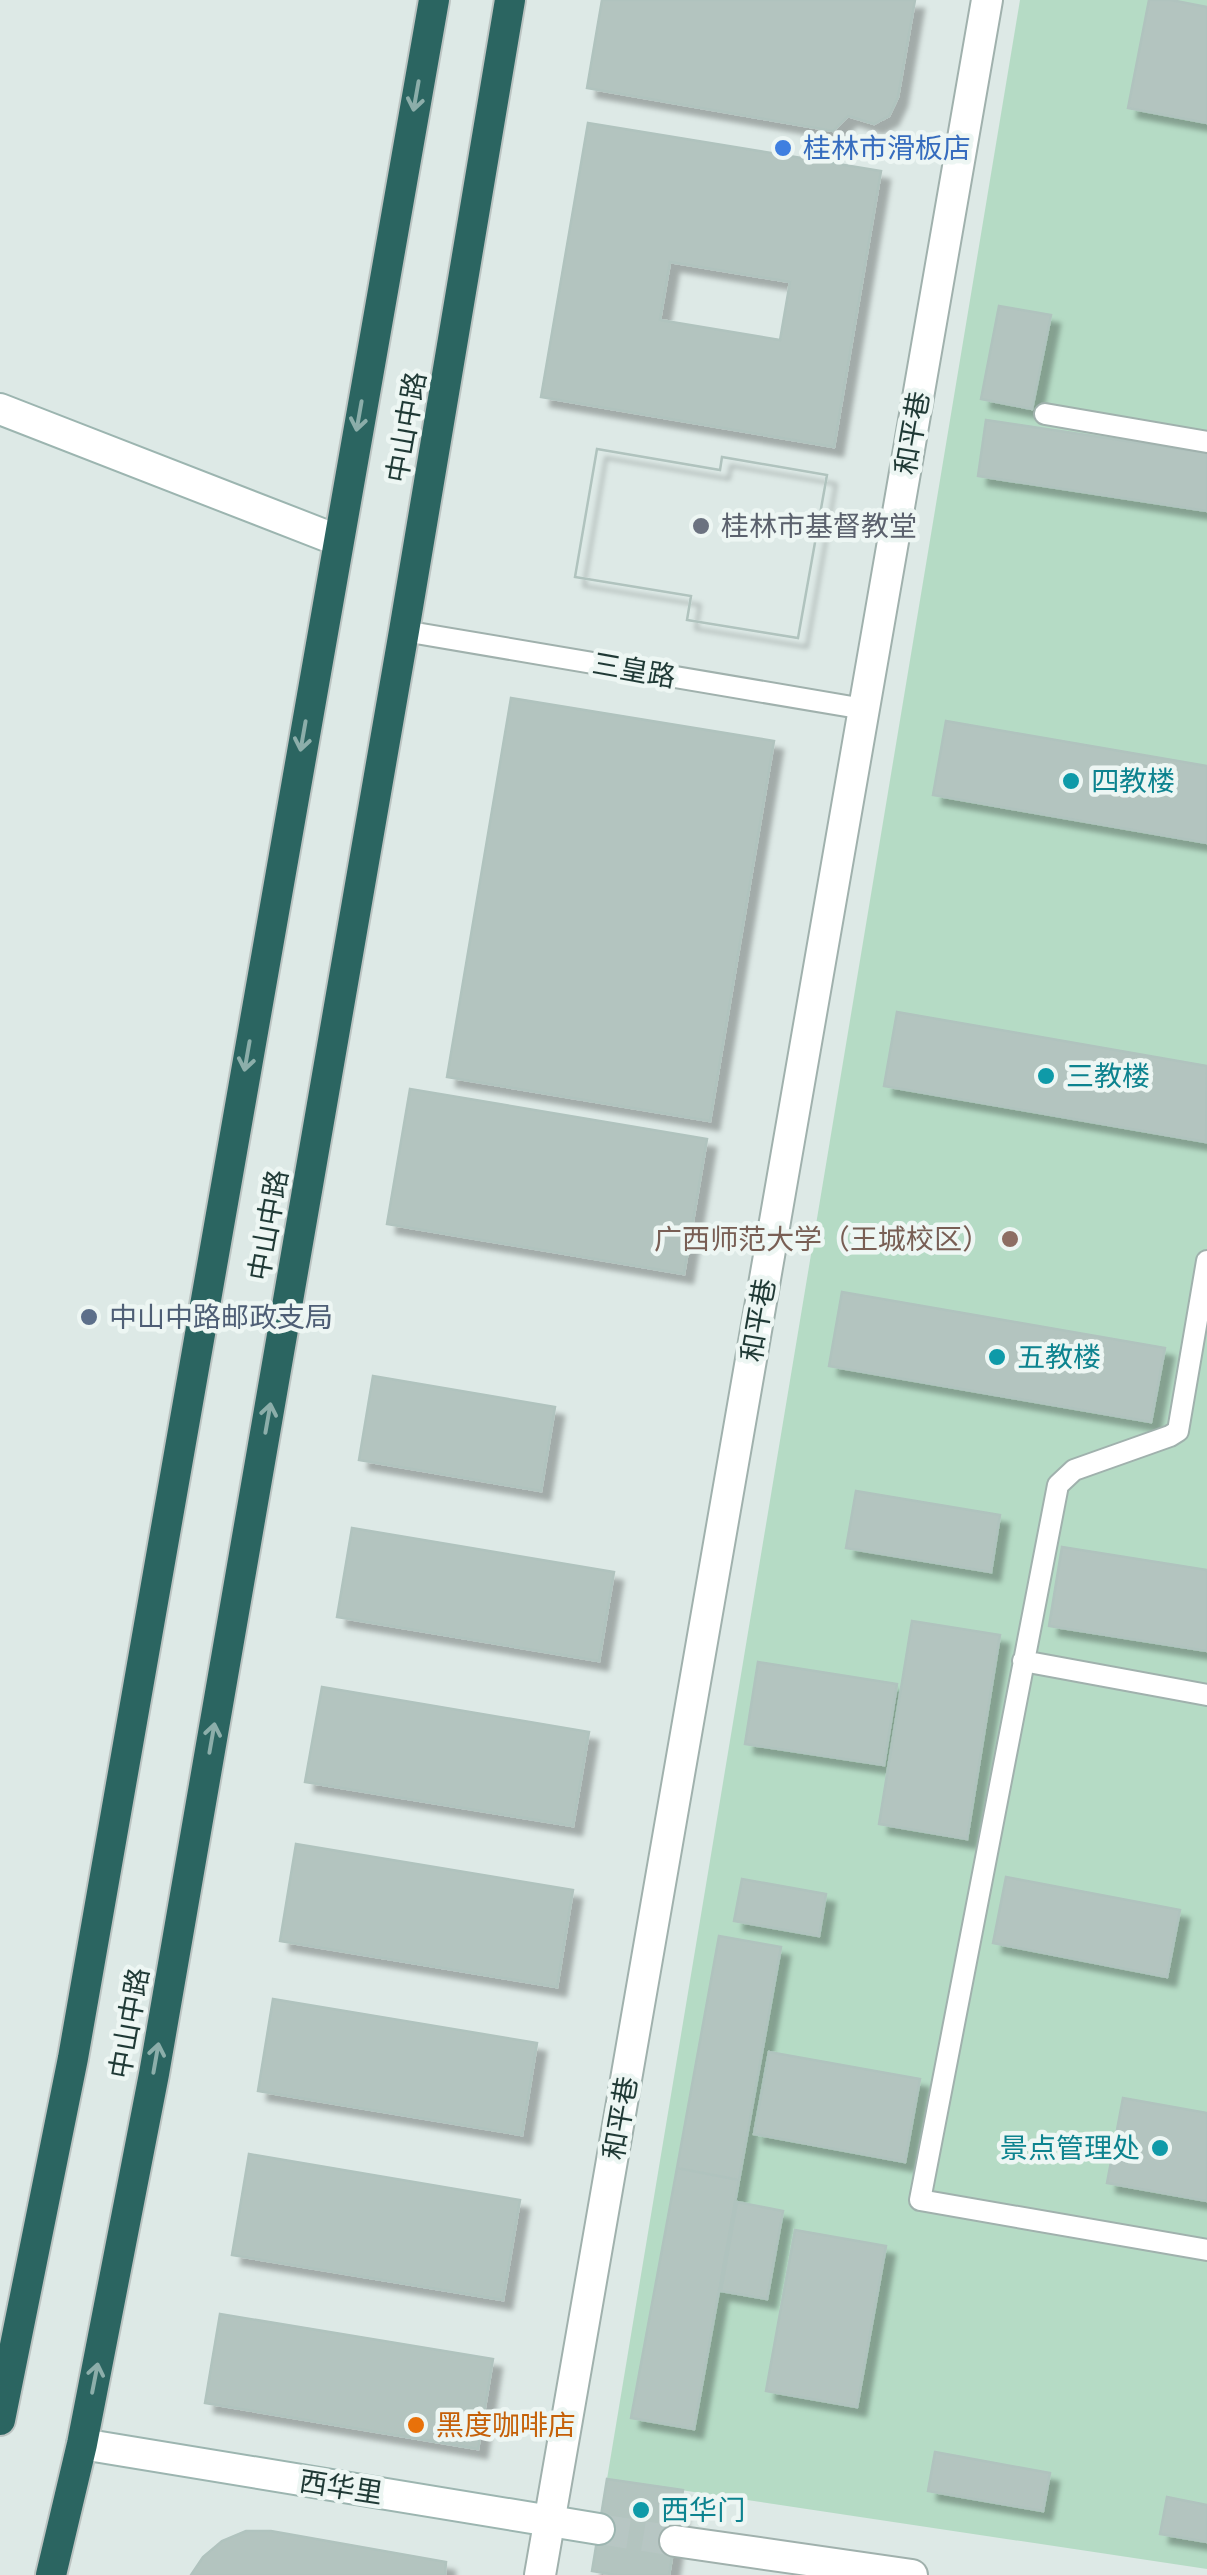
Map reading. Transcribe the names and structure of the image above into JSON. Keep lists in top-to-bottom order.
{
  "streets": {
    "highway": ["中山中路"],
    "street": ["和平巷", "西华里"],
    "lane": ["三皇路"]
  },
  "crossings": [
    ["中山中路", "三皇路"],
    ["中山中路", "西华里"],
    ["和平巷", "三皇路"],
    ["和平巷", "西华里"]
  ],
  "places": [
    "桂林市滑板店",
    "桂林市基督教堂",
    "四教楼",
    "三教楼",
    "广西师范大学（王城校区）",
    "中山中路邮政支局",
    "五教楼",
    "景点管理处",
    "黑度咖啡店",
    "西华门"
  ]
}
